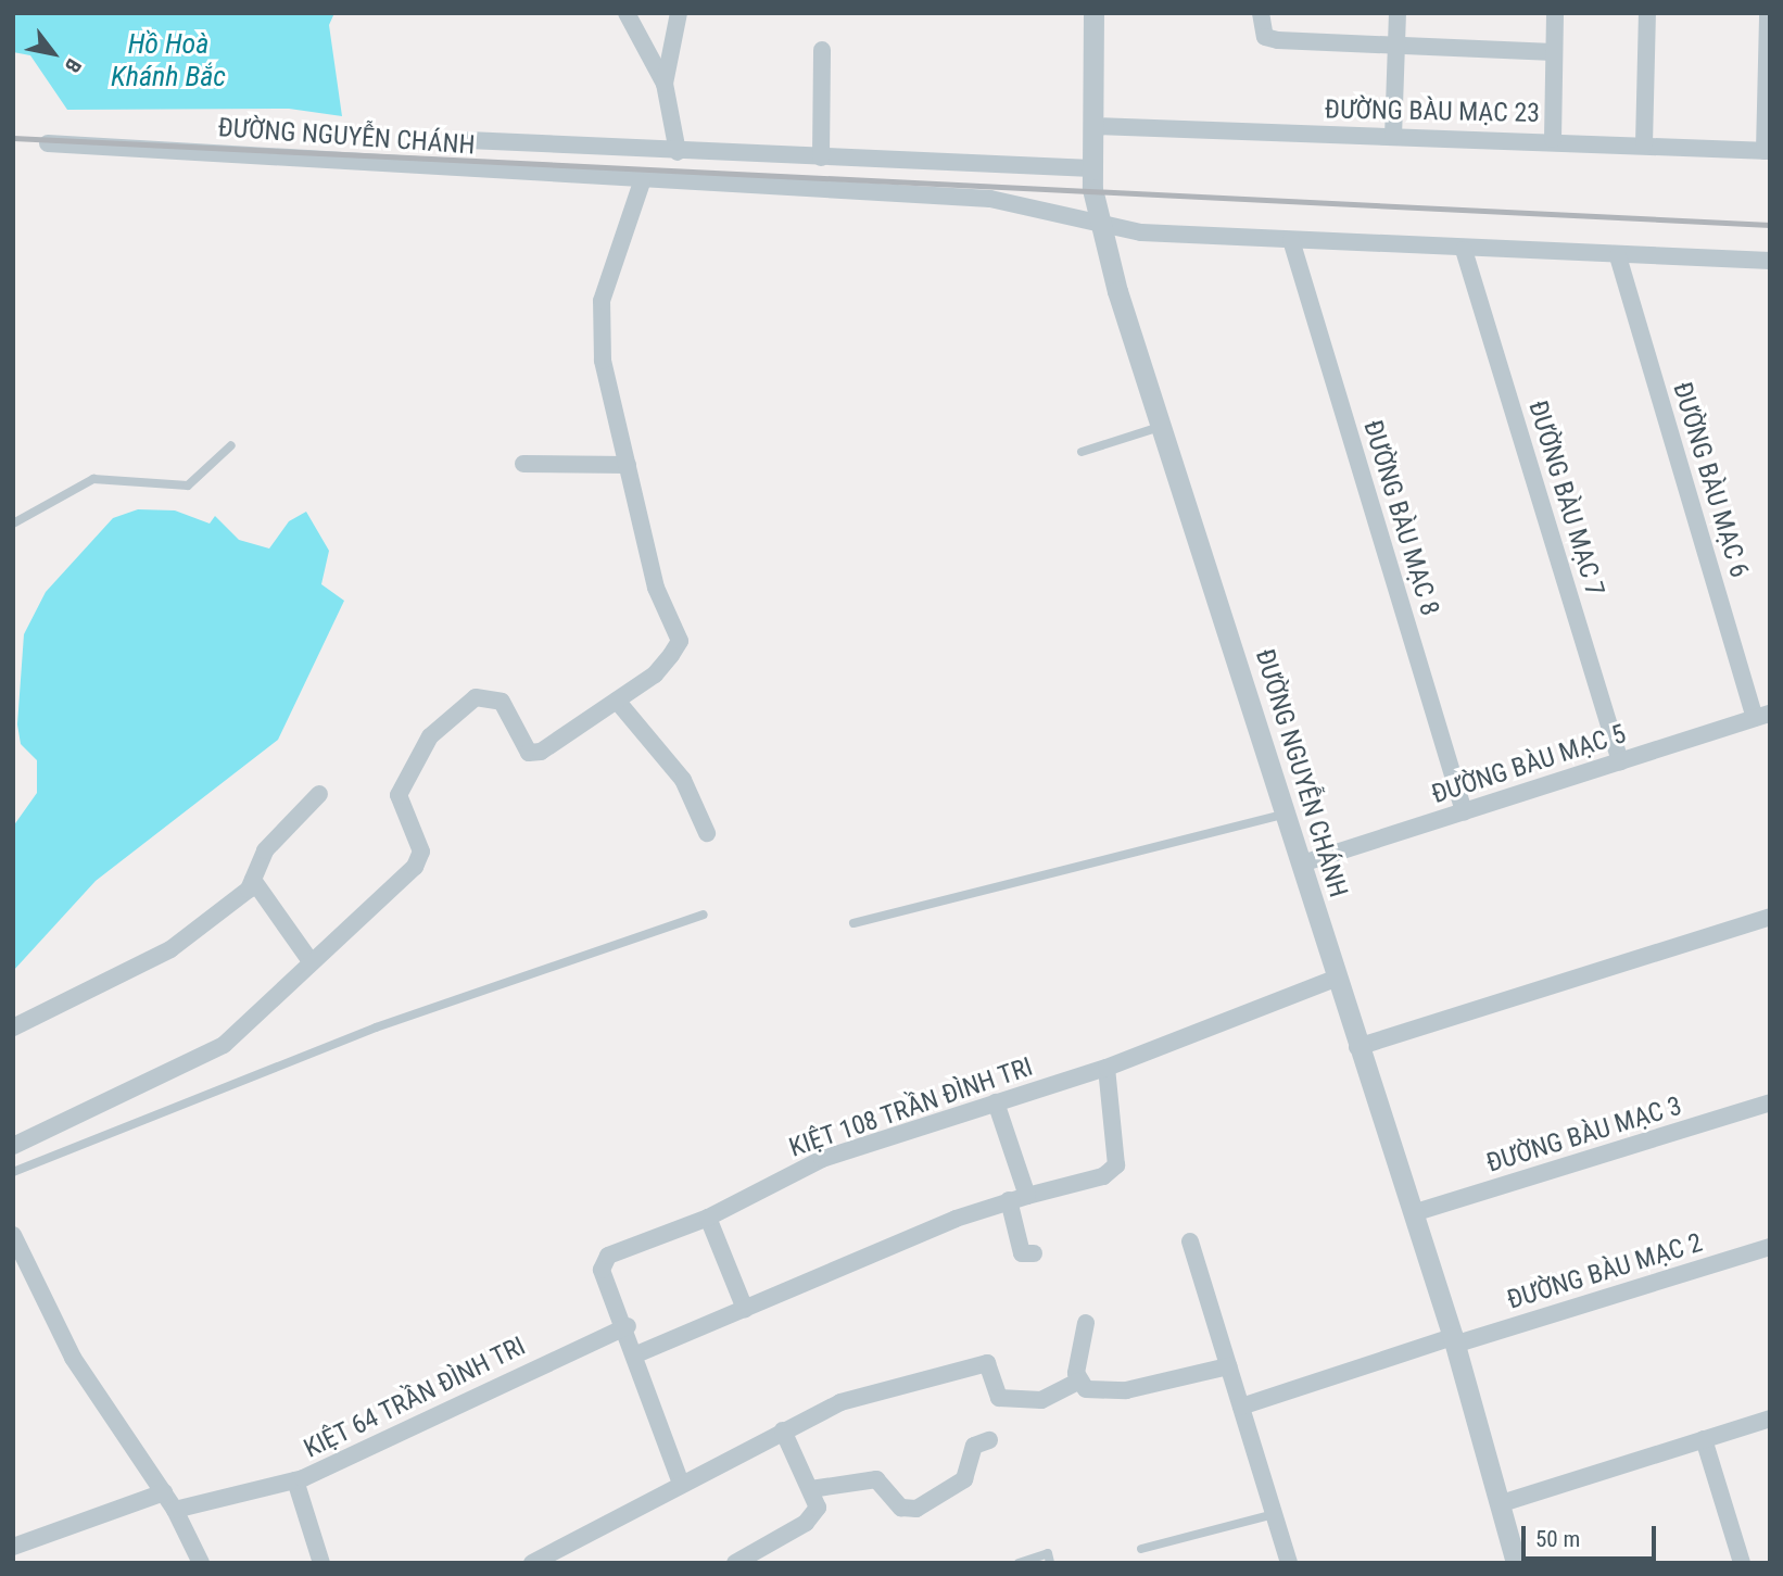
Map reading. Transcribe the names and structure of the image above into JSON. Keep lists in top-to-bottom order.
{
  "streets": {
    "street": [
      "ĐƯỜNG BÀU MẠC 23",
      "ĐƯỜNG NGUYỄN CHÁNH",
      "ĐƯỜNG BÀU MẠC 6",
      "ĐƯỜNG BÀU MẠC 7",
      "ĐƯỜNG BÀU MẠC 8",
      "ĐƯỜNG BÀU MẠC 5",
      "KIỆT 108 TRẦN ĐÌNH TRI",
      "ĐƯỜNG BÀU MẠC 3",
      "ĐƯỜNG BÀU MẠC 2",
      "KIỆT 64 TRẦN ĐÌNH TRI"
    ]
  },
  "crossings": [
    ["ĐƯỜNG BÀU MẠC 23", "ĐƯỜNG NGUYỄN CHÁNH"],
    ["ĐƯỜNG NGUYỄN CHÁNH", "ĐƯỜNG BÀU MẠC 5"],
    ["ĐƯỜNG NGUYỄN CHÁNH", "KIỆT 108 TRẦN ĐÌNH TRI"],
    ["ĐƯỜNG NGUYỄN CHÁNH", "ĐƯỜNG BÀU MẠC 3"],
    ["ĐƯỜNG NGUYỄN CHÁNH", "ĐƯỜNG BÀU MẠC 2"],
    ["ĐƯỜNG BÀU MẠC 6", "ĐƯỜNG BÀU MẠC 5"],
    ["ĐƯỜNG BÀU MẠC 7", "ĐƯỜNG BÀU MẠC 5"],
    ["ĐƯỜNG BÀU MẠC 8", "ĐƯỜNG BÀU MẠC 5"],
    ["KIỆT 108 TRẦN ĐÌNH TRI", "KIỆT 64 TRẦN ĐÌNH TRI"]
  ],
  "water": ["Hồ Hoà Khánh Bắc"],
  "scale_bar": "50 m",
  "north": "bottom right"
}
